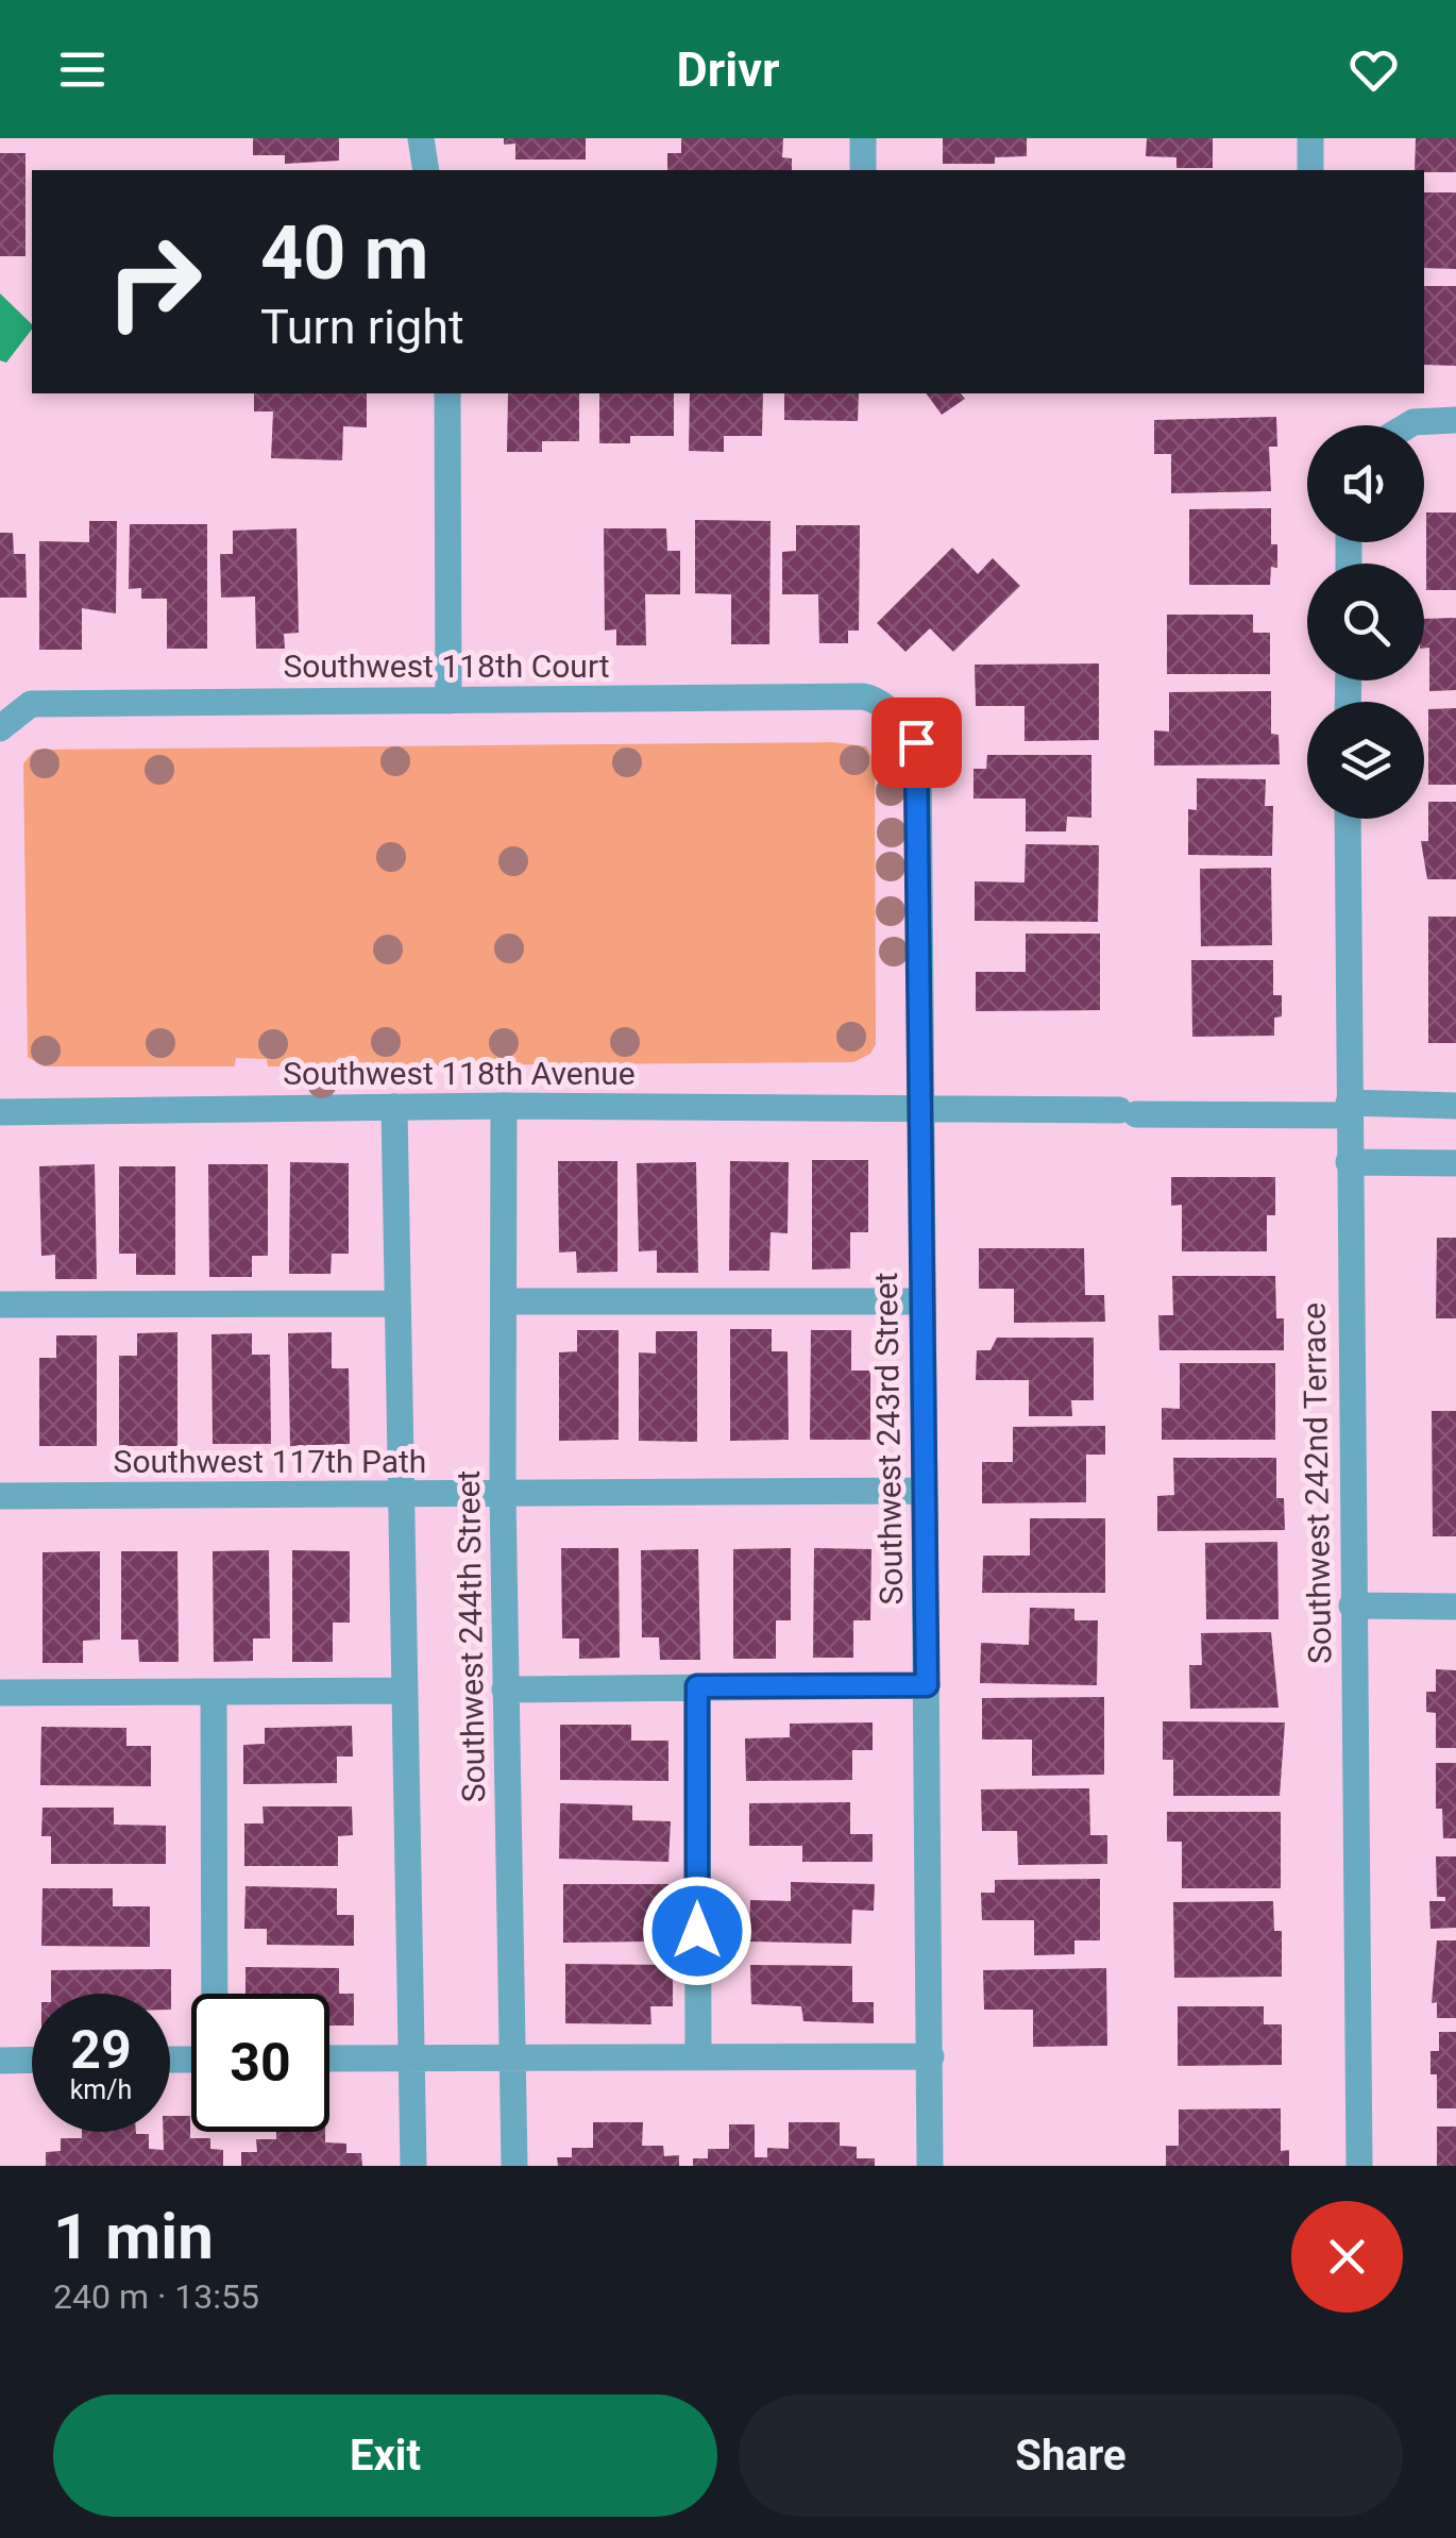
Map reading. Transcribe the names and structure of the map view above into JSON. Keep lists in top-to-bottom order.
{
  "streets": {
    "street": [
      "Southwest 118th Court",
      "Southwest 118th Avenue",
      "Southwest 243rd Street",
      "Southwest 117th Path",
      "Southwest 242nd Terrace",
      "Southwest 244th Street"
    ]
  },
  "crossings": [
    ["Southwest 118th Court", "Southwest 243rd Street"],
    ["Southwest 118th Avenue", "Southwest 243rd Street"],
    ["Southwest 118th Avenue", "Southwest 242nd Terrace"],
    ["Southwest 118th Avenue", "Southwest 244th Street"],
    ["Southwest 243rd Street", "Southwest 117th Path"],
    ["Southwest 117th Path", "Southwest 244th Street"]
  ],
  "page": {
    "header": "Drivr",
    "turn": ["40 m", "Turn right"],
    "speed": "29 km/h",
    "limit": "30",
    "heading": ["1 min", "240 m · 13:55"],
    "buttons": ["Exit", "Share"]
  }
}
